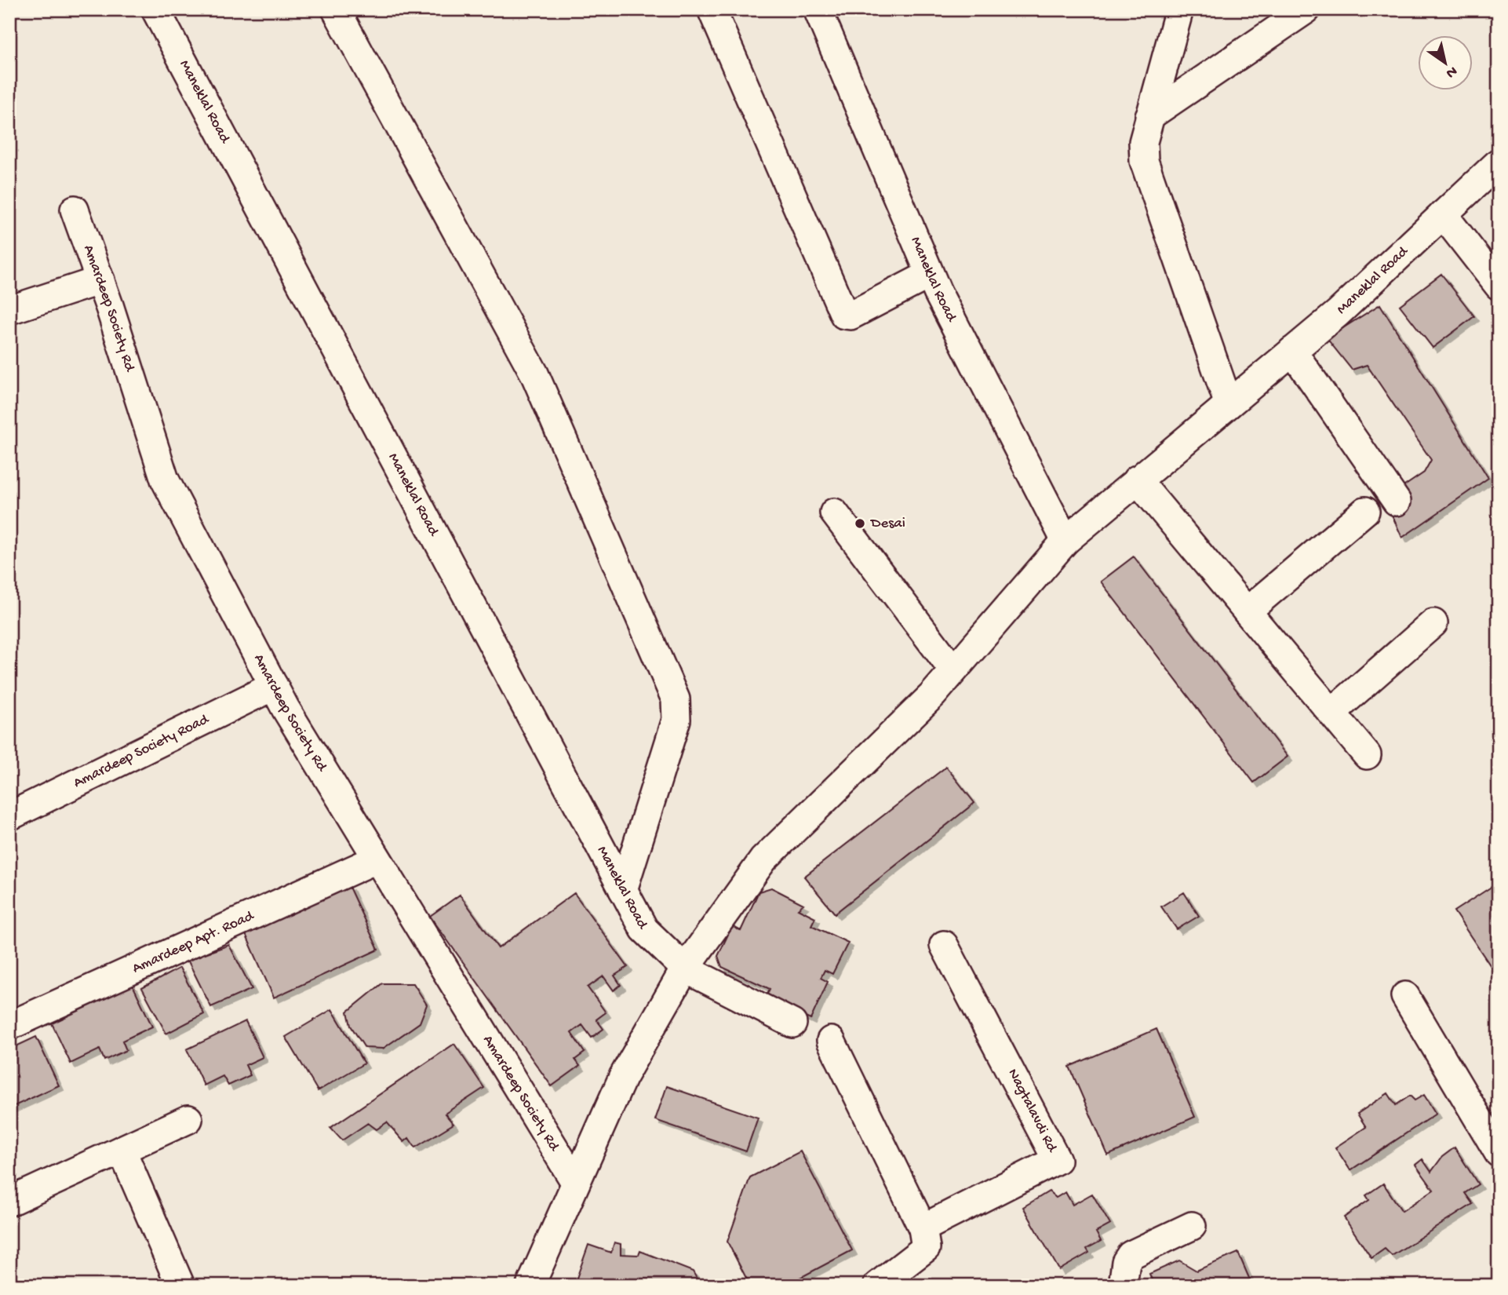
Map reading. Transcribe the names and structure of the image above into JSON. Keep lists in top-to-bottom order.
{
  "streets": {
    "street": [
      "Maneklal Road",
      "Amardeep Society Rd",
      "Amardeep Society Road",
      "Amardeep Apt. Road",
      "Nagtalavdi Rd"
    ]
  },
  "crossings": [
    ["Maneklal Road", "Amardeep Society Rd"],
    ["Amardeep Society Rd", "Amardeep Society Road"],
    ["Amardeep Society Rd", "Amardeep Apt. Road"]
  ],
  "places": ["Desai"],
  "north": "bottom right"
}
